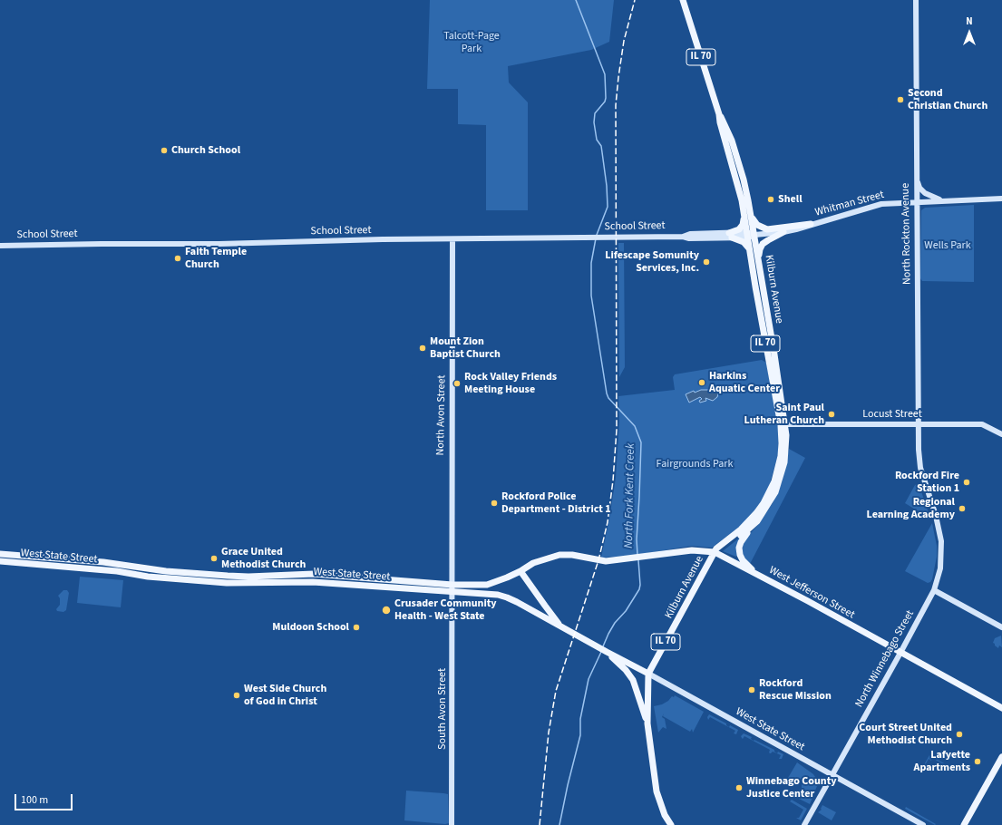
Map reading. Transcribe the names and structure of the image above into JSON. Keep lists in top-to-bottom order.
{
  "streets": {
    "main road": [
      "IL 70",
      "Whitman Street",
      "School Street",
      "North Rockton Avenue",
      "Kilburn Avenue",
      "Locust Street",
      "North Avon Street",
      "West State Street",
      "West Jefferson Street",
      "North Winnebago Street",
      "South Avon Street"
    ]
  },
  "crossings": [
    ["Whitman Street", "School Street"],
    ["Whitman Street", "North Rockton Avenue"],
    ["Whitman Street", "Kilburn Avenue"],
    ["School Street", "Kilburn Avenue"],
    ["School Street", "North Avon Street"],
    ["North Rockton Avenue", "Locust Street"],
    ["North Rockton Avenue", "North Winnebago Street"],
    ["Kilburn Avenue", "Locust Street"],
    ["Kilburn Avenue", "West State Street"],
    ["Kilburn Avenue", "West Jefferson Street"],
    ["North Avon Street", "West State Street"],
    ["North Avon Street", "South Avon Street"],
    ["West State Street", "West Jefferson Street"],
    ["West State Street", "North Winnebago Street"],
    ["West State Street", "South Avon Street"],
    ["West Jefferson Street", "North Winnebago Street"]
  ],
  "water": ["North Fork Kent Creek"],
  "parks": ["Talcott-Page Park", "Wells Park", "Fairgrounds Park"],
  "places": [
    "Second Christian Church",
    "Church School",
    "Shell",
    "Faith Temple Church",
    "Lifescape Somunity Services, Inc.",
    "Mount Zion Baptist Church",
    "Harkins Aquatic Center",
    "Rock Valley Friends Meeting House",
    "Saint Paul Lutheran Church",
    "Rockford Fire Station 1",
    "Rockford Police Department - District 1",
    "Regional Learning Academy",
    "Grace United Methodist Church",
    "Crusader Community Health - West State",
    "Muldoon School",
    "Rockford Rescue Mission",
    "West Side Church of God in Christ",
    "Court Street United Methodist Church",
    "Lafyette Apartments",
    "Winnebago County Justice Center"
  ],
  "scale_bar": "100 m",
  "north": "top"
}
